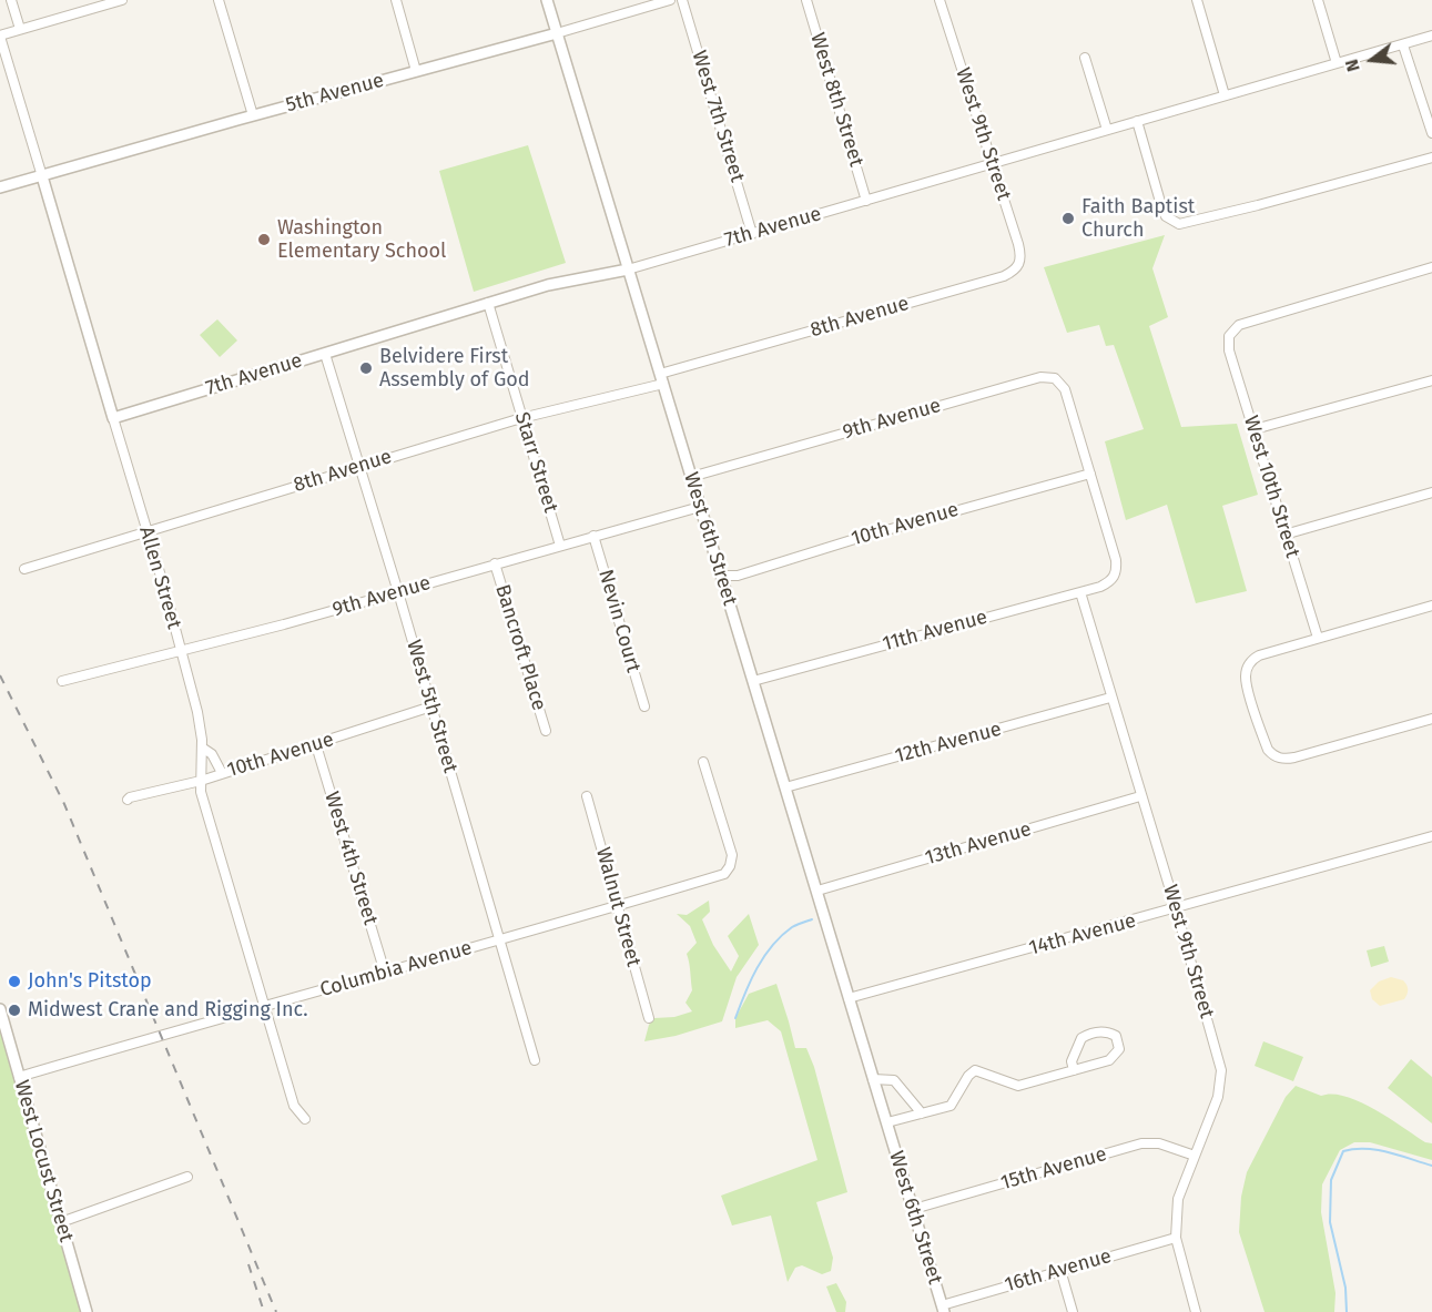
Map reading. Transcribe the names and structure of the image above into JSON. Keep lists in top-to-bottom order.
{
  "streets": {
    "street": [
      "5th Avenue",
      "West 8th Street",
      "West 7th Street",
      "West 9th Street",
      "7th Avenue",
      "8th Avenue",
      "9th Avenue",
      "Starr Street",
      "West 10th Street",
      "10th Avenue",
      "West 6th Street",
      "Allen Street",
      "Nevin Court",
      "11th Avenue",
      "Bancroft Place",
      "West 5th Street",
      "12th Avenue",
      "13th Avenue",
      "West 4th Street",
      "Walnut Street",
      "14th Avenue",
      "Columbia Avenue",
      "West Locust Street",
      "15th Avenue",
      "16th Avenue"
    ]
  },
  "crossings": [
    ["5th Avenue", "West 6th Street"],
    ["5th Avenue", "Allen Street"],
    ["West 8th Street", "7th Avenue"],
    ["West 7th Street", "7th Avenue"],
    ["West 9th Street", "7th Avenue"],
    ["West 9th Street", "8th Avenue"],
    ["West 9th Street", "11th Avenue"],
    ["West 9th Street", "12th Avenue"],
    ["West 9th Street", "13th Avenue"],
    ["West 9th Street", "14th Avenue"],
    ["West 9th Street", "15th Avenue"],
    ["West 9th Street", "16th Avenue"],
    ["7th Avenue", "Starr Street"],
    ["7th Avenue", "West 6th Street"],
    ["7th Avenue", "Allen Street"],
    ["7th Avenue", "West 5th Street"],
    ["8th Avenue", "Starr Street"],
    ["8th Avenue", "West 6th Street"],
    ["8th Avenue", "Allen Street"],
    ["8th Avenue", "West 5th Street"],
    ["9th Avenue", "Starr Street"],
    ["9th Avenue", "10th Avenue"],
    ["9th Avenue", "West 6th Street"],
    ["9th Avenue", "Allen Street"],
    ["9th Avenue", "Nevin Court"],
    ["9th Avenue", "11th Avenue"],
    ["9th Avenue", "Bancroft Place"],
    ["9th Avenue", "West 5th Street"],
    ["10th Avenue", "West 6th Street"],
    ["10th Avenue", "Allen Street"],
    ["10th Avenue", "11th Avenue"],
    ["10th Avenue", "West 5th Street"],
    ["10th Avenue", "West 4th Street"],
    ["West 6th Street", "11th Avenue"],
    ["West 6th Street", "12th Avenue"],
    ["West 6th Street", "13th Avenue"],
    ["West 6th Street", "14th Avenue"],
    ["West 6th Street", "15th Avenue"],
    ["West 6th Street", "16th Avenue"],
    ["Allen Street", "Columbia Avenue"],
    ["West 5th Street", "Columbia Avenue"],
    ["West 4th Street", "Columbia Avenue"],
    ["Walnut Street", "Columbia Avenue"],
    ["Columbia Avenue", "West Locust Street"]
  ],
  "places": [
    "Faith Baptist Church",
    "Washington Elementary School",
    "Belvidere First Assembly of God",
    "John's Pitstop",
    "Midwest Crane and Rigging Inc."
  ],
  "north": "left"
}
